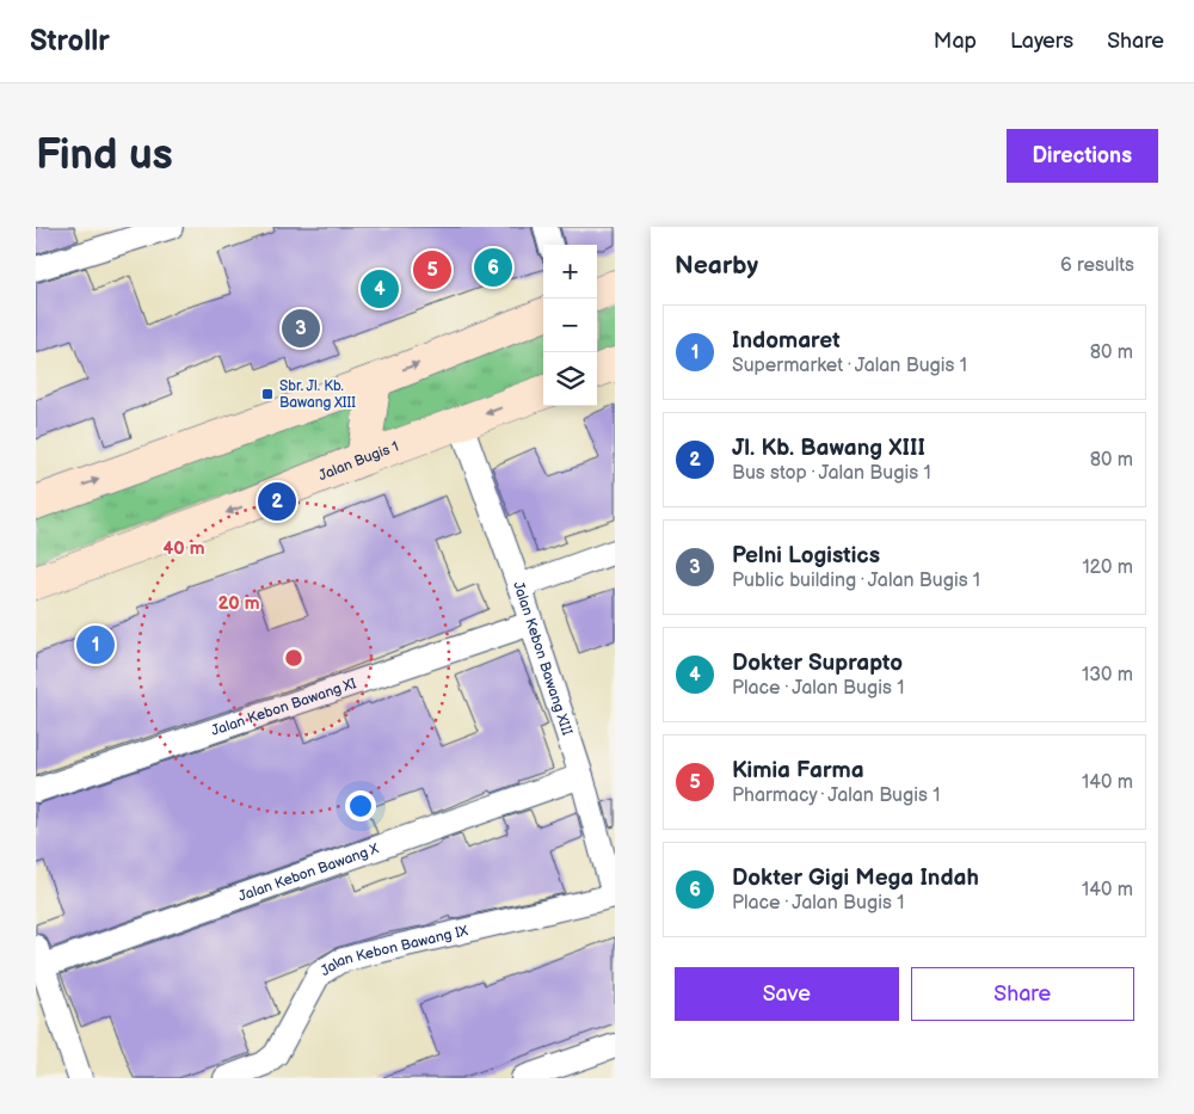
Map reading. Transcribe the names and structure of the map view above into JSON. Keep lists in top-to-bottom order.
{
  "streets": {
    "street": [
      "Jalan Bugis 1",
      "Jalan Kebon Bawang XIII",
      "Jalan Kebon Bawang XI",
      "Jalan Kebon Bawang X",
      "Jalan Kebon Bawang IX"
    ]
  },
  "crossings": [
    ["Jalan Bugis 1", "Jalan Kebon Bawang XIII"],
    ["Jalan Kebon Bawang XIII", "Jalan Kebon Bawang XI"],
    ["Jalan Kebon Bawang XIII", "Jalan Kebon Bawang X"],
    ["Jalan Kebon Bawang XIII", "Jalan Kebon Bawang IX"]
  ],
  "places": {
    "transit": ["Sbr. Jl. Kb. Bawang XIII"]
  },
  "page": {
    "header": "Strollr",
    "nav": ["Map", "Layers", "Share"],
    "buttons": [
      "Directions",
      ["Save", "Share"]
    ],
    "title": "Find us",
    "heading": ["Nearby", "6 results"],
    "map_buttons": ["+", "−"],
    "pins": [
      "6",
      "5",
      "4",
      "3",
      "2",
      "1"
    ],
    "list": [
      {
        "mark": "1",
        "name": "Indomaret",
        "note": "Supermarket · Jalan Bugis 1",
        "value": "80 m"
      },
      {
        "mark": "2",
        "name": "Jl. Kb. Bawang XIII",
        "note": "Bus stop · Jalan Bugis 1",
        "value": "80 m"
      },
      {
        "mark": "3",
        "name": "Pelni Logistics",
        "note": "Public building · Jalan Bugis 1",
        "value": "120 m"
      },
      {
        "mark": "4",
        "name": "Dokter Suprapto",
        "note": "Place · Jalan Bugis 1",
        "value": "130 m"
      },
      {
        "mark": "5",
        "name": "Kimia Farma",
        "note": "Pharmacy · Jalan Bugis 1",
        "value": "140 m"
      },
      {
        "mark": "6",
        "name": "Dokter Gigi Mega Indah",
        "note": "Place · Jalan Bugis 1",
        "value": "140 m"
      }
    ]
  },
  "rings": ["40 m", "20 m"]
}
